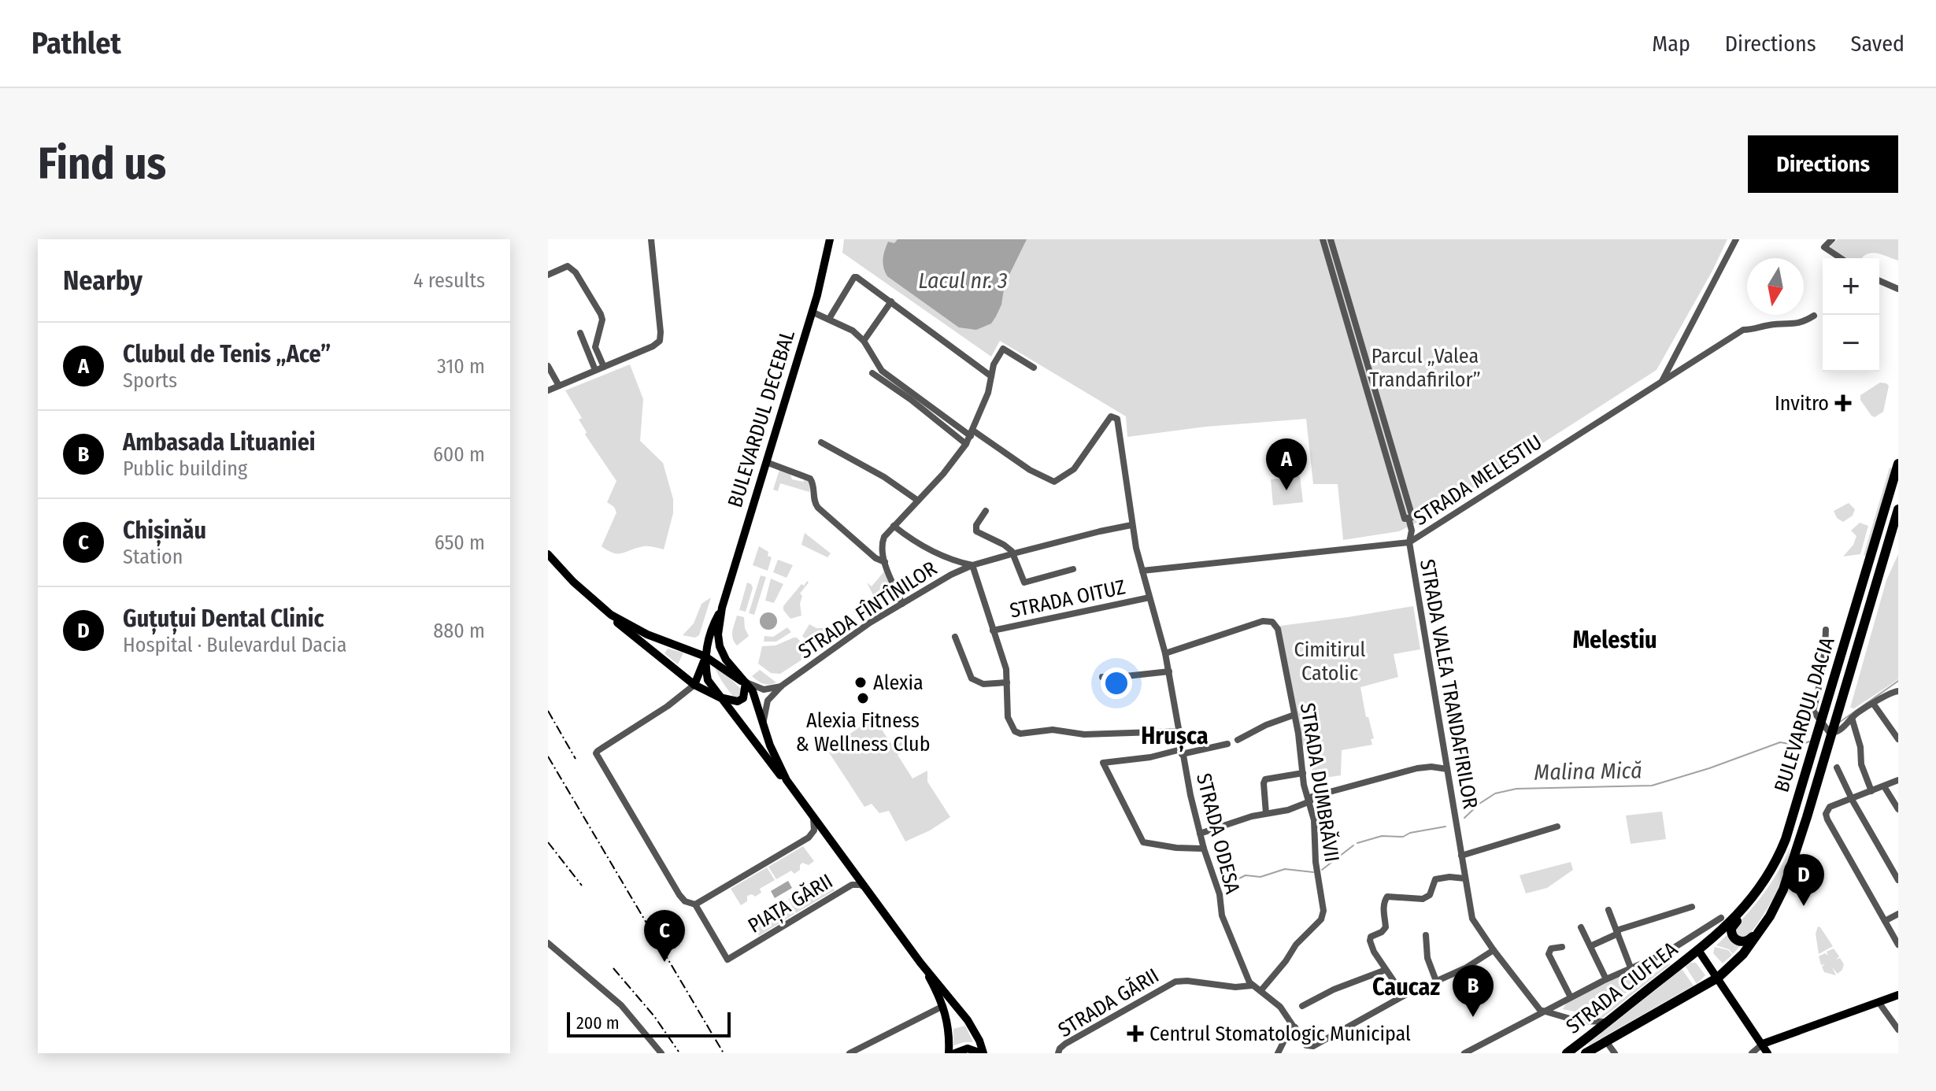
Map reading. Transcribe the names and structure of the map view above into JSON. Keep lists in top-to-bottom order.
{
  "streets": {
    "highway": ["BULEVARDUL DACIA", "STRADA CIUFLEA"],
    "main road": ["BULEVARDUL DECEBAL"],
    "street": [
      "STRADA MELESTIU",
      "STRADA OITUZ",
      "STRADA FÎNTÎNILOR",
      "STRADA VALEA TRANDAFIRILOR",
      "STRADA DUMBRĂVII",
      "STRADA ODESA",
      "PIAȚA GĂRII",
      "STRADA GĂRII"
    ]
  },
  "crossings": [
    ["BULEVARDUL DECEBAL", "STRADA FÎNTÎNILOR"],
    ["STRADA MELESTIU", "STRADA VALEA TRANDAFIRILOR"],
    ["STRADA MELESTIU", "STRADA ODESA"],
    ["STRADA OITUZ", "STRADA ODESA"],
    ["STRADA FÎNTÎNILOR", "STRADA ODESA"],
    ["BULEVARDUL DACIA", "STRADA CIUFLEA"],
    ["STRADA DUMBRĂVII", "STRADA ODESA"],
    ["STRADA ODESA", "STRADA GĂRII"]
  ],
  "districts": ["Melestiu", "Hrușca", "Caucaz"],
  "water": ["Lacul nr. 3", "Malina Mică"],
  "parks": ["Parcul „Valea Trandafirilor”", "Cimitirul Catolic"],
  "places": {
    "health": ["Invitro", "Centrul Stomatologic Municipal"],
    "other": ["Alexia", "Alexia Fitness & Wellness Club"]
  },
  "scale_bar": "200 m",
  "north": "bottom",
  "page": {
    "header": "Pathlet",
    "nav": ["Map", "Directions", "Saved"],
    "buttons": "Directions",
    "title": "Find us",
    "heading": ["Nearby", "4 results"],
    "map_buttons": ["+", "−"],
    "list": [
      {
        "mark": "A",
        "name": "Clubul de Tenis „Ace”",
        "note": "Sports",
        "value": "310 m"
      },
      {
        "mark": "B",
        "name": "Ambasada Lituaniei",
        "note": "Public building",
        "value": "600 m"
      },
      {
        "mark": "C",
        "name": "Chișinău",
        "note": "Station",
        "value": "650 m"
      },
      {
        "mark": "D",
        "name": "Guțuțui Dental Clinic",
        "note": "Hospital · Bulevardul Dacia",
        "value": "880 m"
      }
    ],
    "pins": [
      "A",
      "D",
      "C",
      "B"
    ],
    "scale": "200 m"
  }
}
